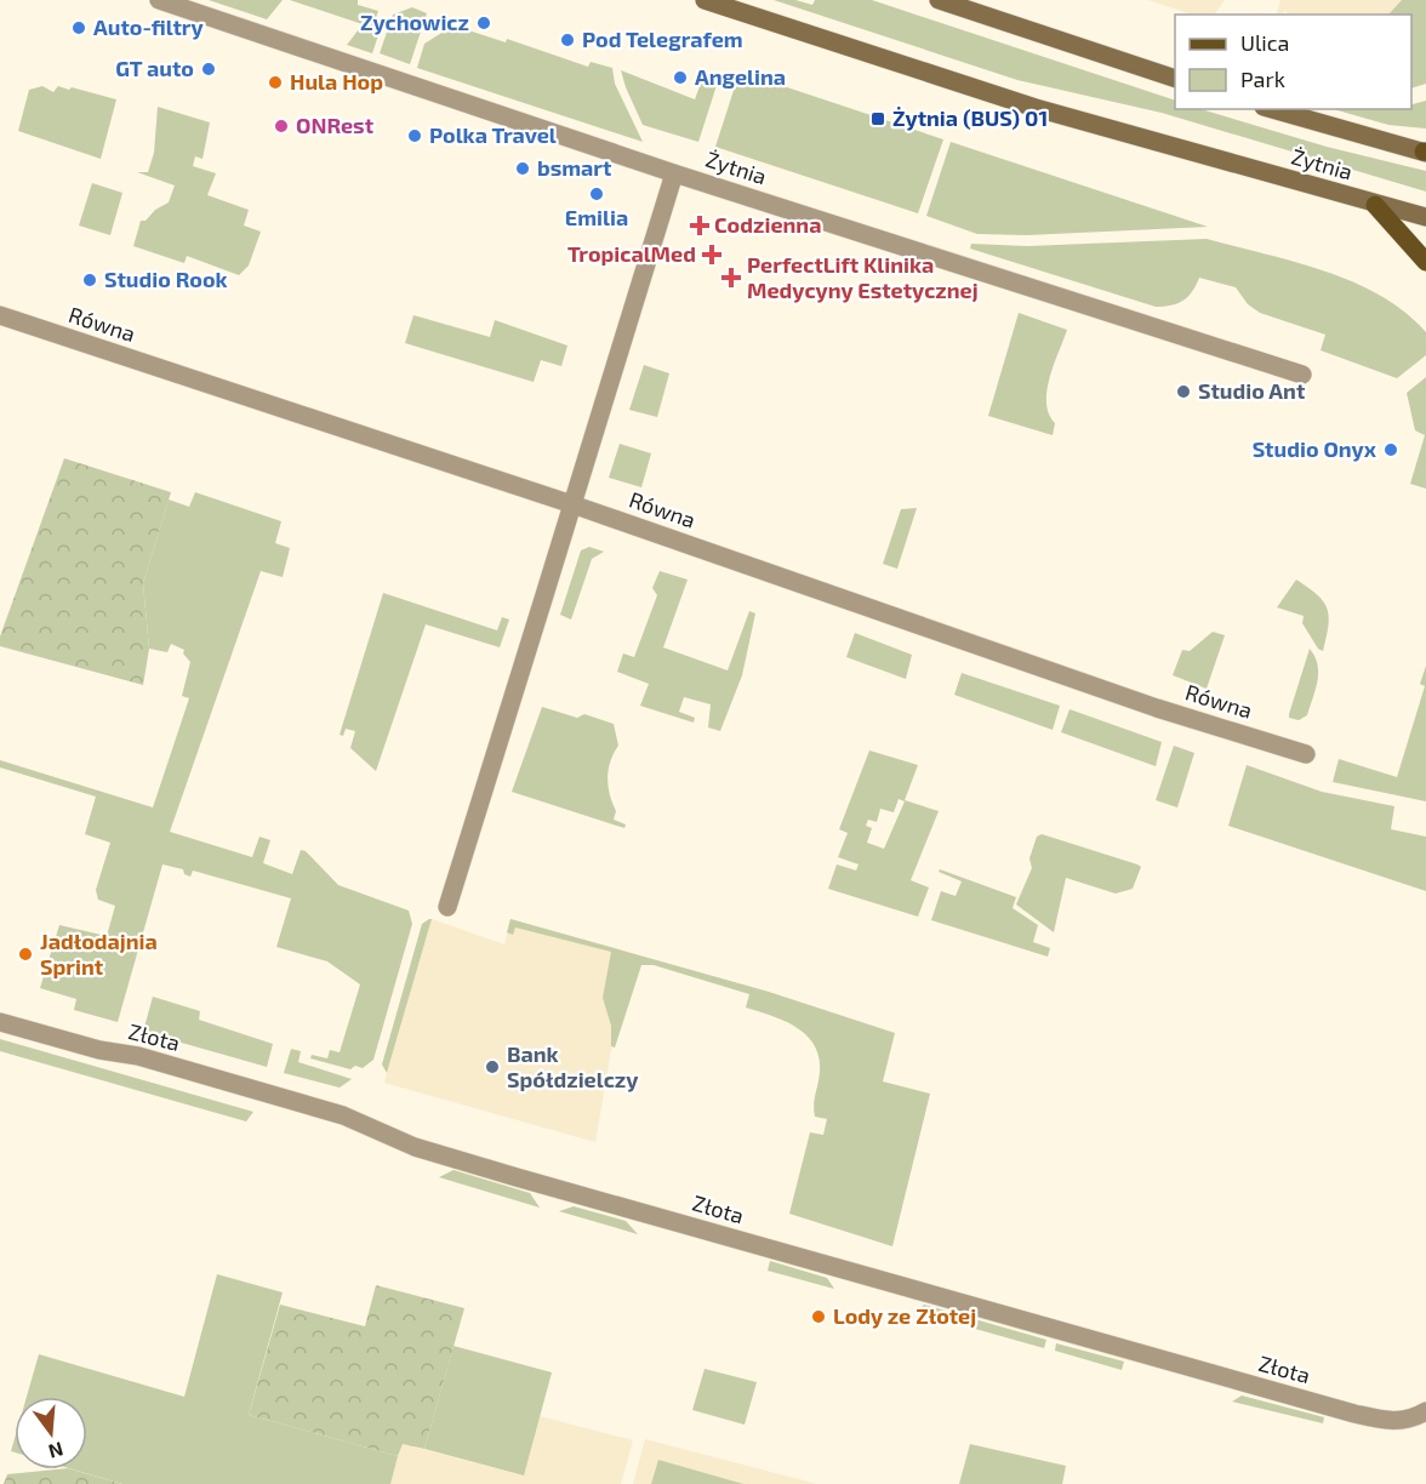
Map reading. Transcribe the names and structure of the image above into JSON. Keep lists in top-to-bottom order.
{
  "streets": {
    "street": ["Żytnia", "Równa", "Złota"]
  },
  "places": {
    "other": [
      "Zychowicz",
      "Auto-filtry",
      "Pod Telegrafem",
      "GT auto",
      "Angelina",
      "Hula Hop",
      "ONRest",
      "Polka Travel",
      "bsmart",
      "Emilia",
      "Studio Rook",
      "Studio Ant",
      "Studio Onyx",
      "Jadłodajnia Sprint",
      "Bank Spółdzielczy",
      "Lody ze Złotej"
    ],
    "transit": ["Żytnia (BUS) 01"],
    "health": ["Codzienna", "TropicalMed", "PerfectLift Klinika Medycyny Estetycznej"]
  },
  "legend": ["Ulica", "Park"],
  "north": "bottom"
}
